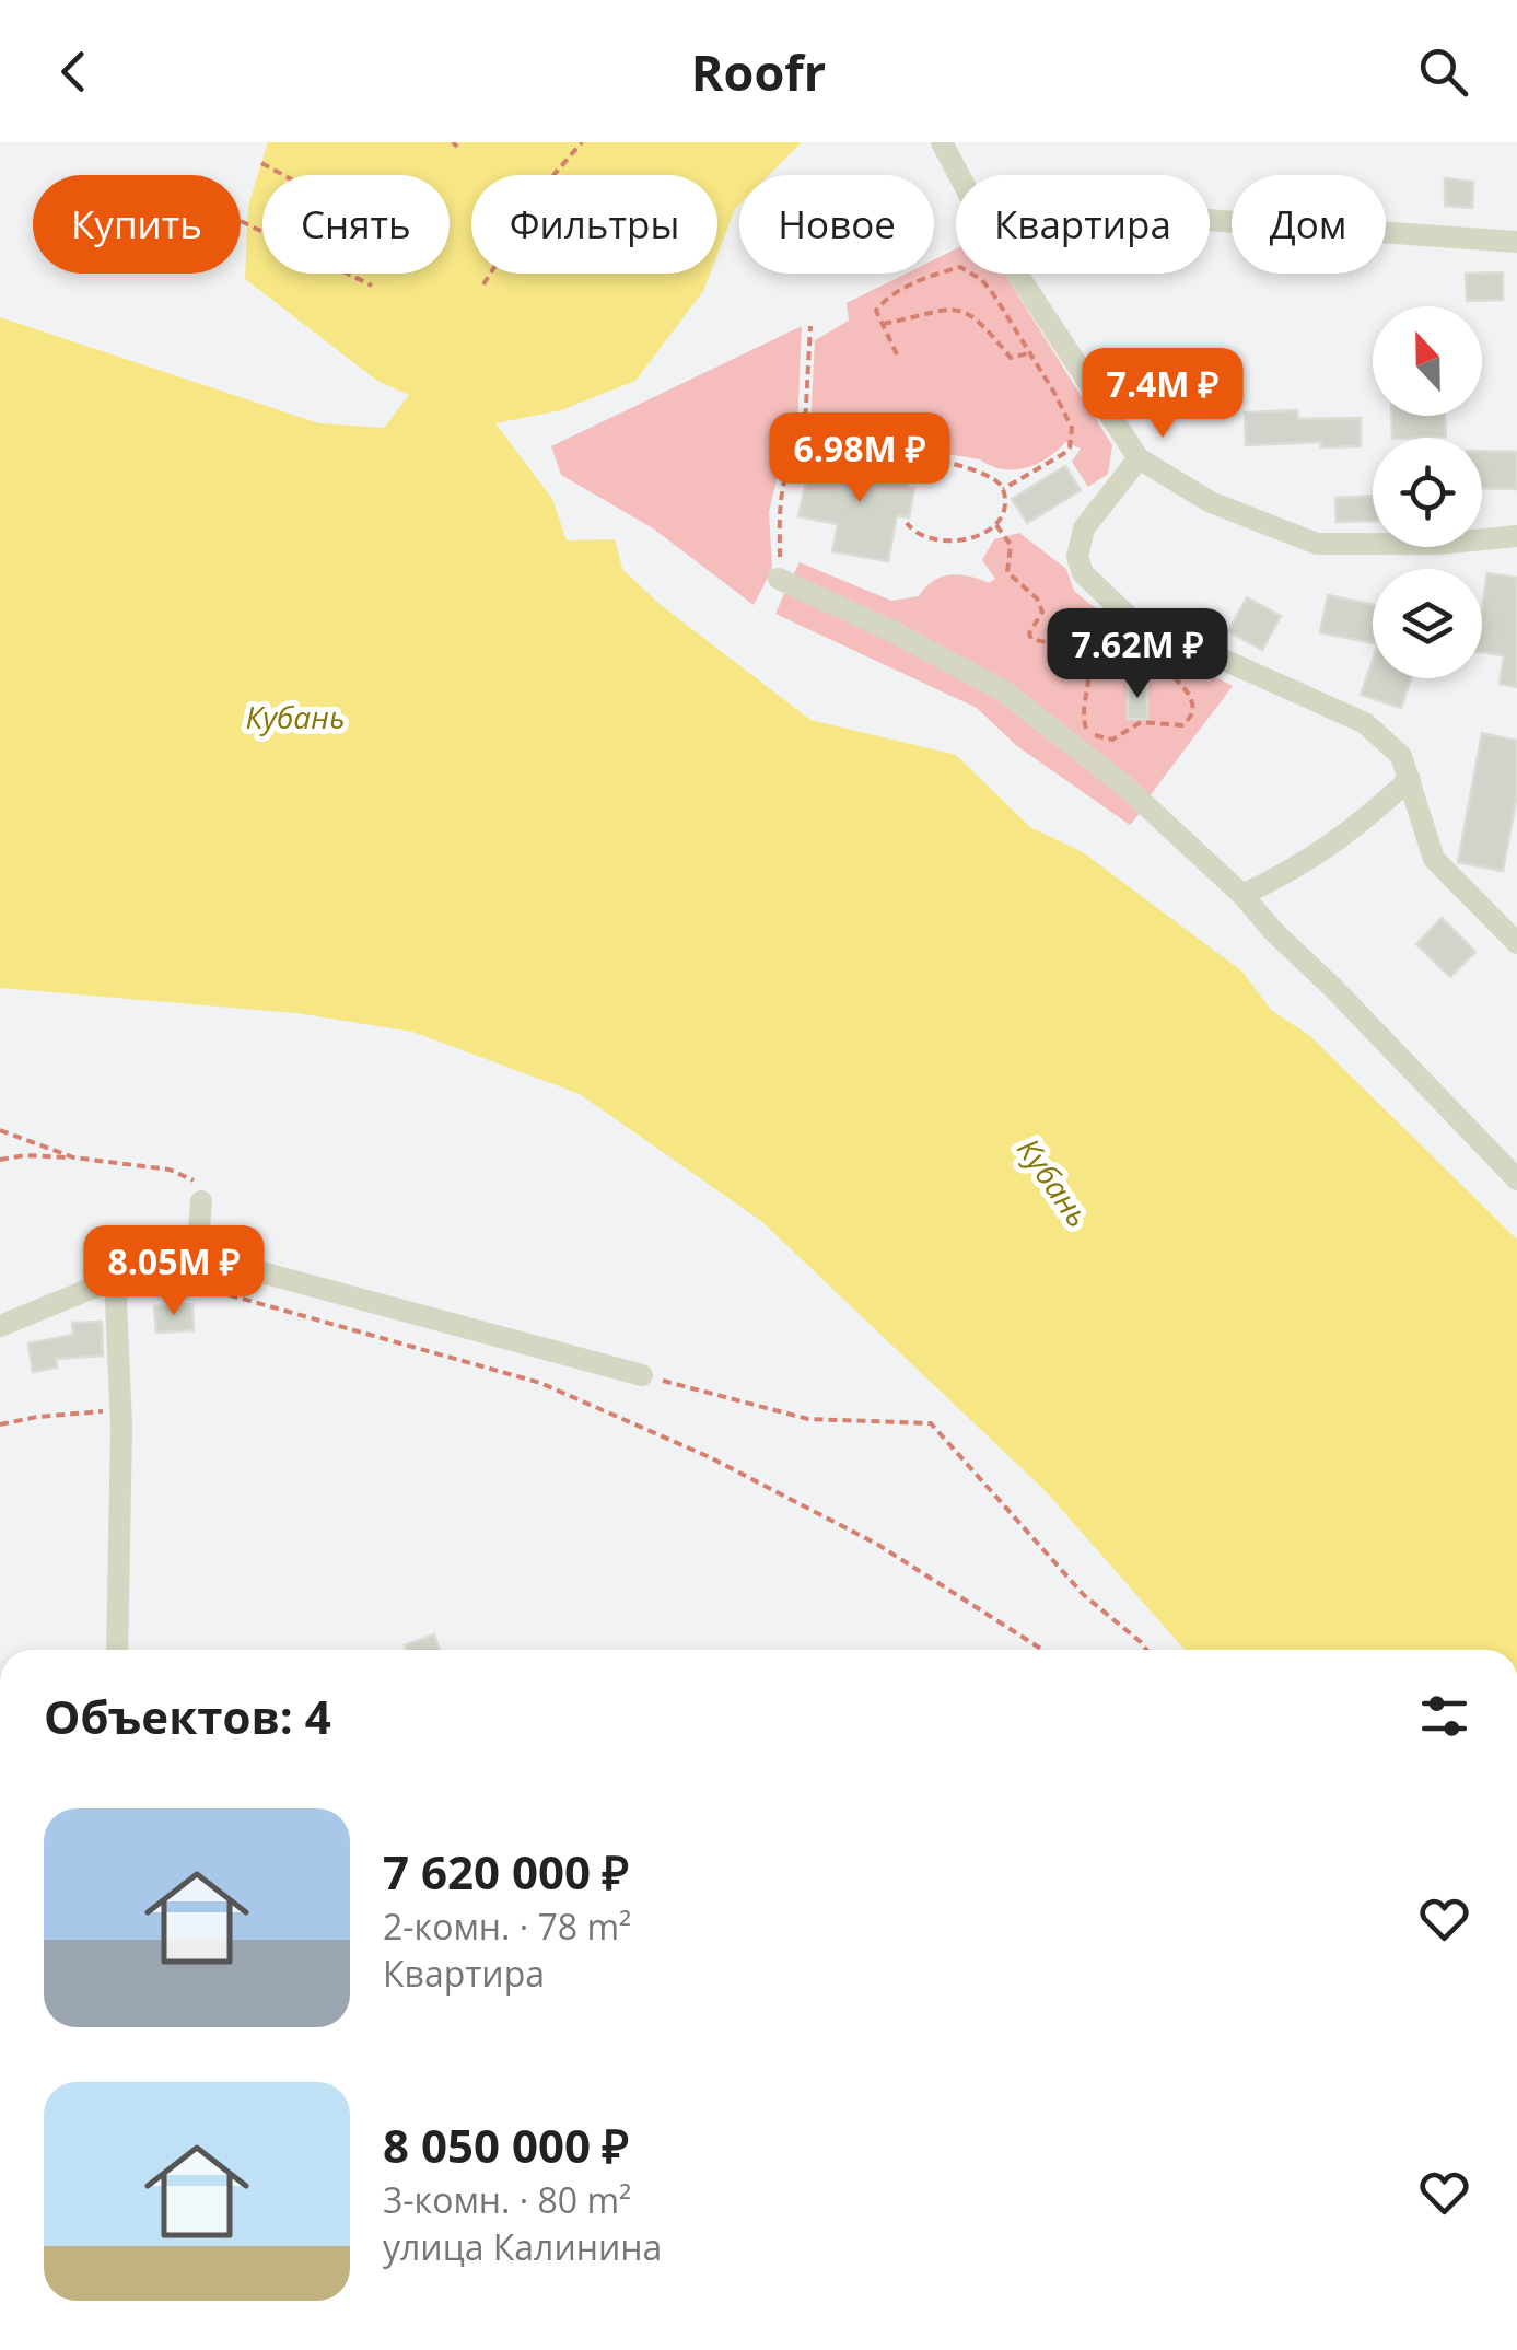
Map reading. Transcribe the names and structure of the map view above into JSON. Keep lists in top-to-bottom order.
{
  "water": ["Кубань"],
  "north": "top",
  "page": {
    "header": "Roofr",
    "chip": [
      "Купить",
      "Снять",
      "Фильтры",
      "Новое",
      "Квартира",
      "Дом"
    ],
    "price": [
      "7.4M ₽",
      "6.98M ₽",
      "7.62M ₽",
      "8.05M ₽"
    ],
    "heading": "Объектов: 4",
    "list": [
      {
        "name": "7 620 000 ₽",
        "note": "2-комн. · 78 m² · Квартира"
      },
      {
        "name": "8 050 000 ₽",
        "note": "3-комн. · 80 m² · улица Калинина"
      }
    ]
  }
}
